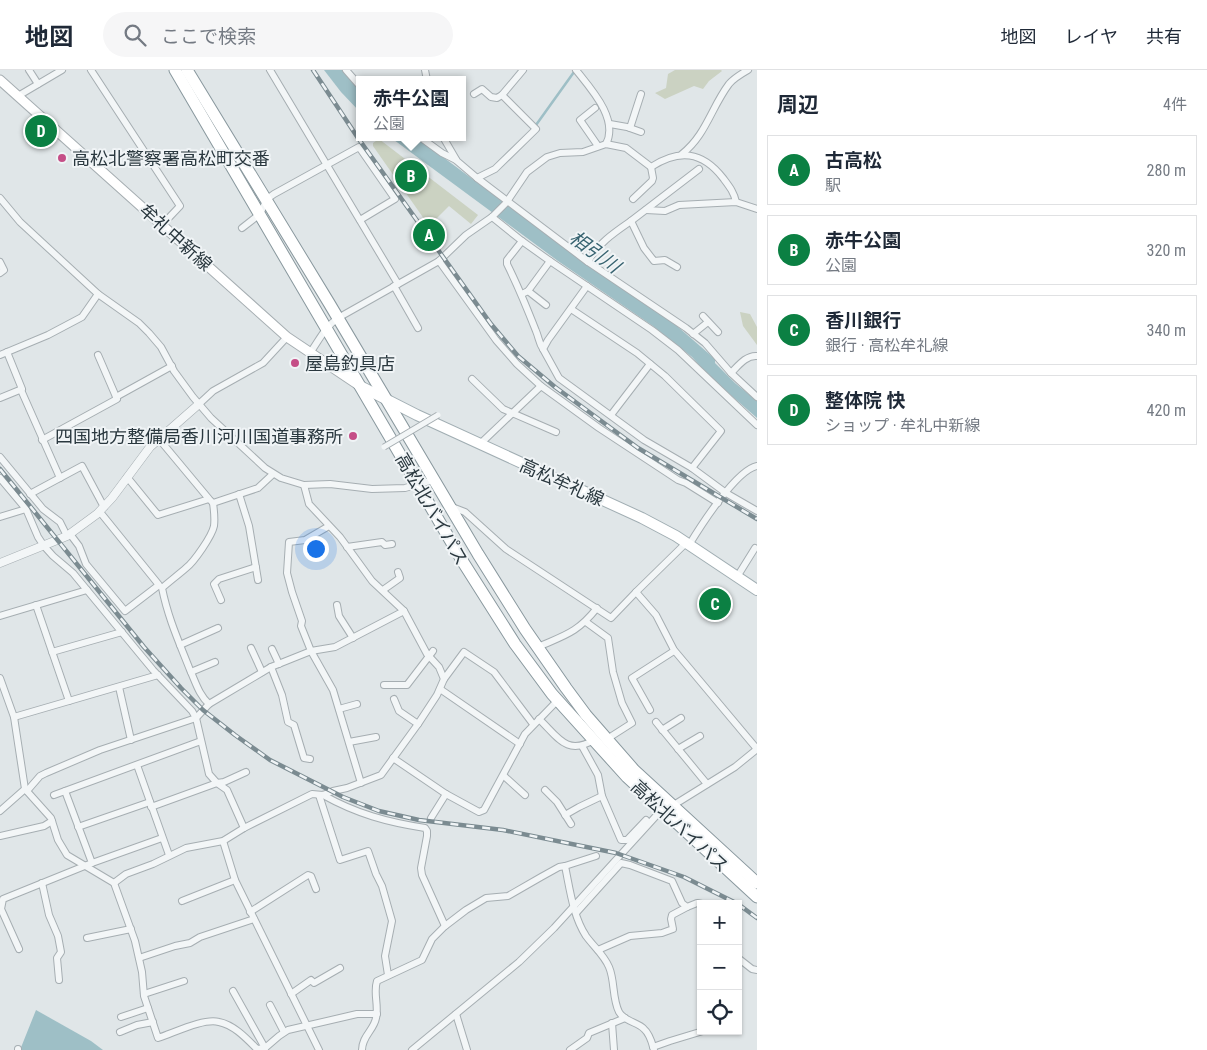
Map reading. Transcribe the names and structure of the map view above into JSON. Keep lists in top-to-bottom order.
{
  "streets": {
    "highway": ["高松北バイパス"],
    "main road": ["牟礼中新線", "高松牟礼線"]
  },
  "crossings": [
    ["牟礼中新線", "高松牟礼線"],
    ["牟礼中新線", "高松北バイパス"],
    ["高松牟礼線", "高松北バイパス"]
  ],
  "water": ["相引川"],
  "places": ["高松北警察署高松町交番", "屋島釣具店", "四国地方整備局香川河川国道事務所"],
  "page": {
    "header": "地図",
    "search": "ここで検索",
    "nav": ["地図", "レイヤ", "共有"],
    "heading": ["周辺", "4件"],
    "popup": ["赤牛公園", "公園"],
    "pins": [
      "D",
      "B",
      "A",
      "C"
    ],
    "list": [
      {
        "mark": "A",
        "name": "古高松",
        "note": "駅",
        "value": "280 m"
      },
      {
        "mark": "B",
        "name": "赤牛公園",
        "note": "公園",
        "value": "320 m"
      },
      {
        "mark": "C",
        "name": "香川銀行",
        "note": "銀行 · 高松牟礼線",
        "value": "340 m"
      },
      {
        "mark": "D",
        "name": "整体院 快",
        "note": "ショップ · 牟礼中新線",
        "value": "420 m"
      }
    ],
    "map_buttons": ["+", "−"]
  }
}
